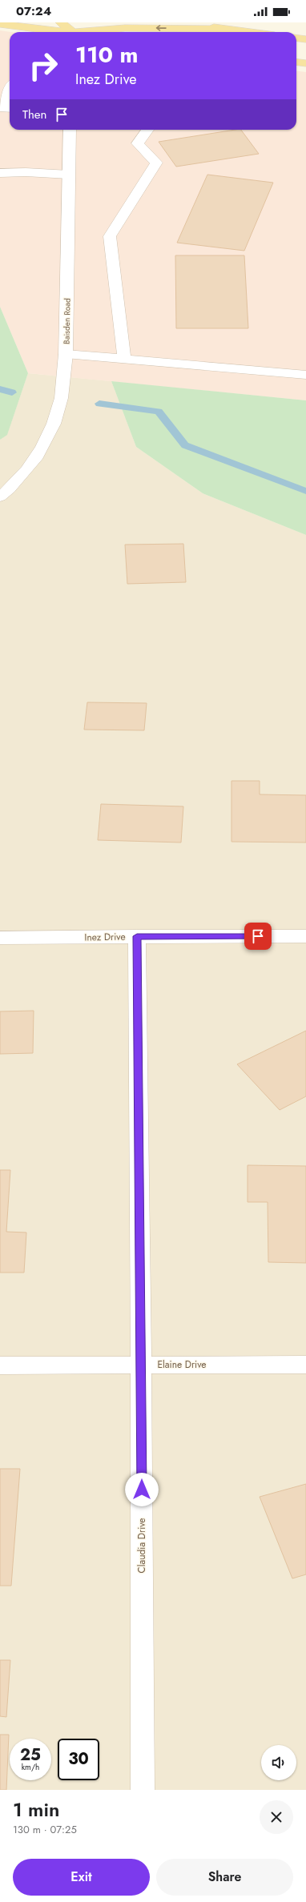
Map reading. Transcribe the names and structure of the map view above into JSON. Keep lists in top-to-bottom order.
{
  "streets": {
    "street": [
      "Baisden Road",
      "Inez Drive",
      "Elaine Drive",
      "Claudia Drive"
    ]
  },
  "crossings": [
    ["Inez Drive", "Claudia Drive"],
    ["Elaine Drive", "Claudia Drive"]
  ],
  "page": {
    "status": "07:24",
    "turn": ["110 m", "Inez Drive"],
    "then": "Then",
    "speed": "25 km/h",
    "limit": "30",
    "heading": ["1 min", "130 m · 07:25"],
    "buttons": ["Exit", "Share"]
  }
}
